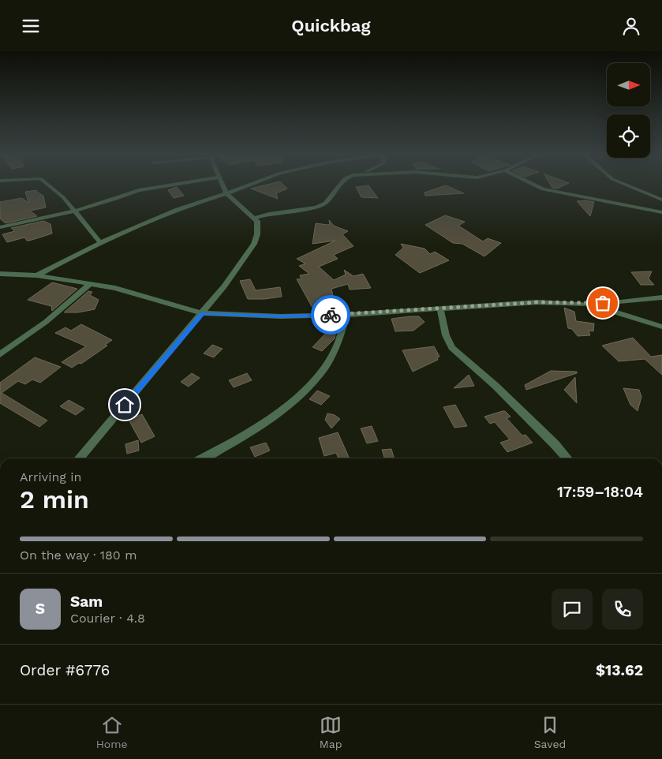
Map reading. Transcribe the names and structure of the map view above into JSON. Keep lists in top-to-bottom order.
{
  "north": "right",
  "page": {
    "header": "Quickbag",
    "heading": ["2 min", "Arriving in", "17:59–18:04"],
    "panel": [
      "Sam",
      "Courier · 4.8",
      "Order #6776",
      "$13.62"
    ],
    "bar": "On the way · 180 m",
    "round": "S",
    "tabs": ["Home", "Map", "Saved"]
  }
}
